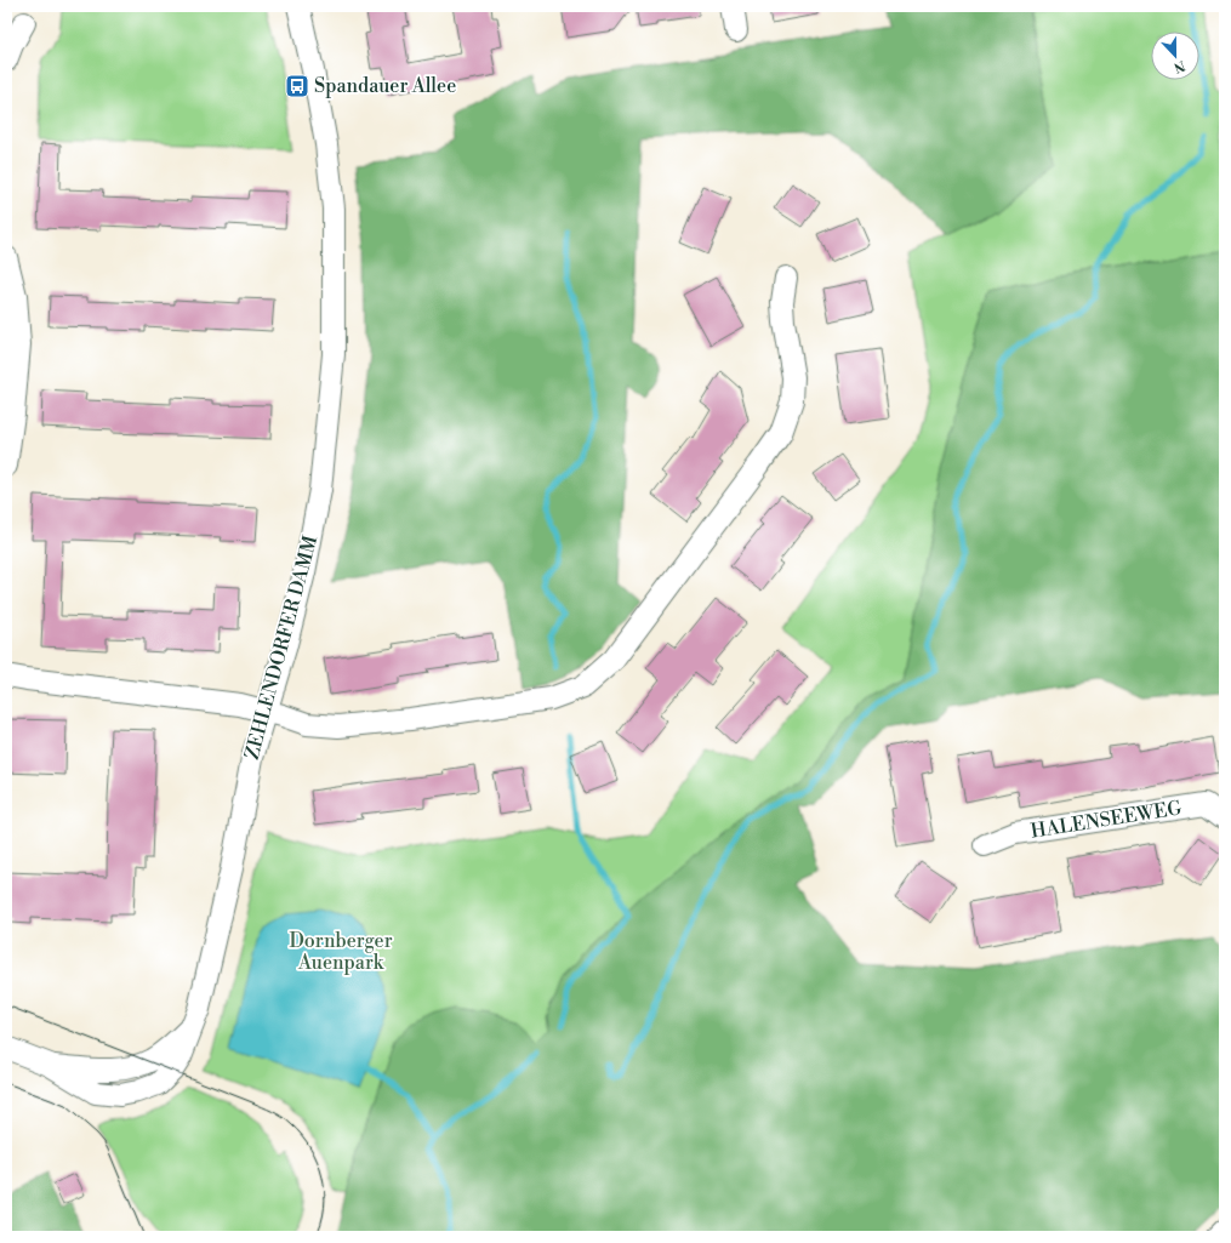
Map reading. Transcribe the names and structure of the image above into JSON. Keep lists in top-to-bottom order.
{
  "streets": {
    "street": ["ZEHLENDORFER DAMM", "HALENSEEWEG"]
  },
  "parks": ["Dornberger Auenpark"],
  "places": {
    "bus stop": ["Spandauer Allee"]
  },
  "north": "bottom"
}
